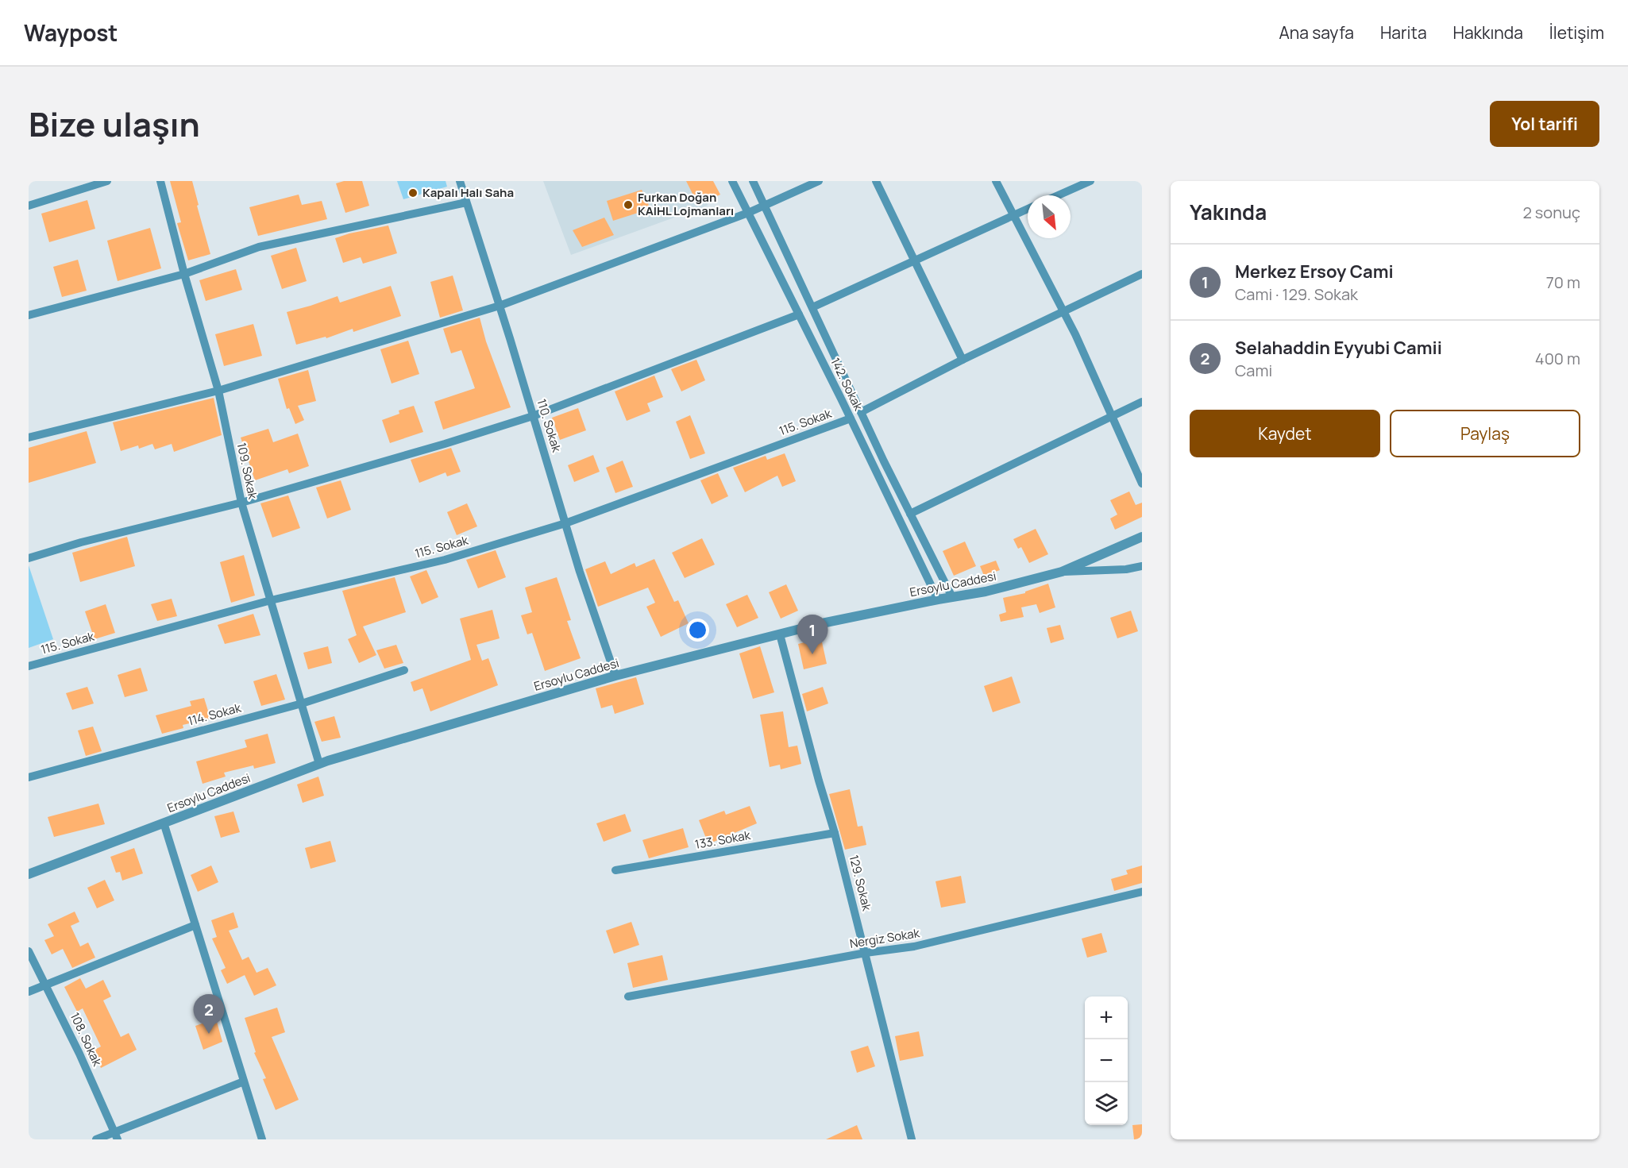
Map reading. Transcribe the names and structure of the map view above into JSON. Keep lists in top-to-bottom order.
{
  "streets": {
    "street": [
      "142. Sokak",
      "115. Sokak",
      "110. Sokak",
      "109. Sokak",
      "Ersoylu Caddesi",
      "114. Sokak",
      "133. Sokak",
      "129. Sokak",
      "Nergiz Sokak",
      "108. Sokak"
    ]
  },
  "crossings": [
    ["142. Sokak", "115. Sokak"],
    ["142. Sokak", "Ersoylu Caddesi"],
    ["115. Sokak", "110. Sokak"],
    ["115. Sokak", "109. Sokak"],
    ["110. Sokak", "Ersoylu Caddesi"],
    ["109. Sokak", "Ersoylu Caddesi"],
    ["109. Sokak", "114. Sokak"],
    ["Ersoylu Caddesi", "129. Sokak"],
    ["133. Sokak", "129. Sokak"],
    ["129. Sokak", "Nergiz Sokak"]
  ],
  "places": ["Kapalı Halı Saha", "Furkan Doğan KAİHL Lojmanları"],
  "north": "bottom right",
  "page": {
    "header": "Waypost",
    "nav": [
      "Ana sayfa",
      "Harita",
      "Hakkında",
      "İletişim"
    ],
    "title": "Bize ulaşın",
    "buttons": [
      "Yol tarifi",
      ["Kaydet", "Paylaş"]
    ],
    "heading": ["Yakında", "2 sonuç"],
    "list": [
      {
        "mark": "1",
        "name": "Merkez Ersoy Cami",
        "note": "Cami · 129. Sokak",
        "value": "70 m"
      },
      {
        "mark": "2",
        "name": "Selahaddin Eyyubi Camii",
        "note": "Cami",
        "value": "400 m"
      }
    ],
    "pins": ["1", "2"],
    "map_buttons": ["+", "−"]
  }
}
